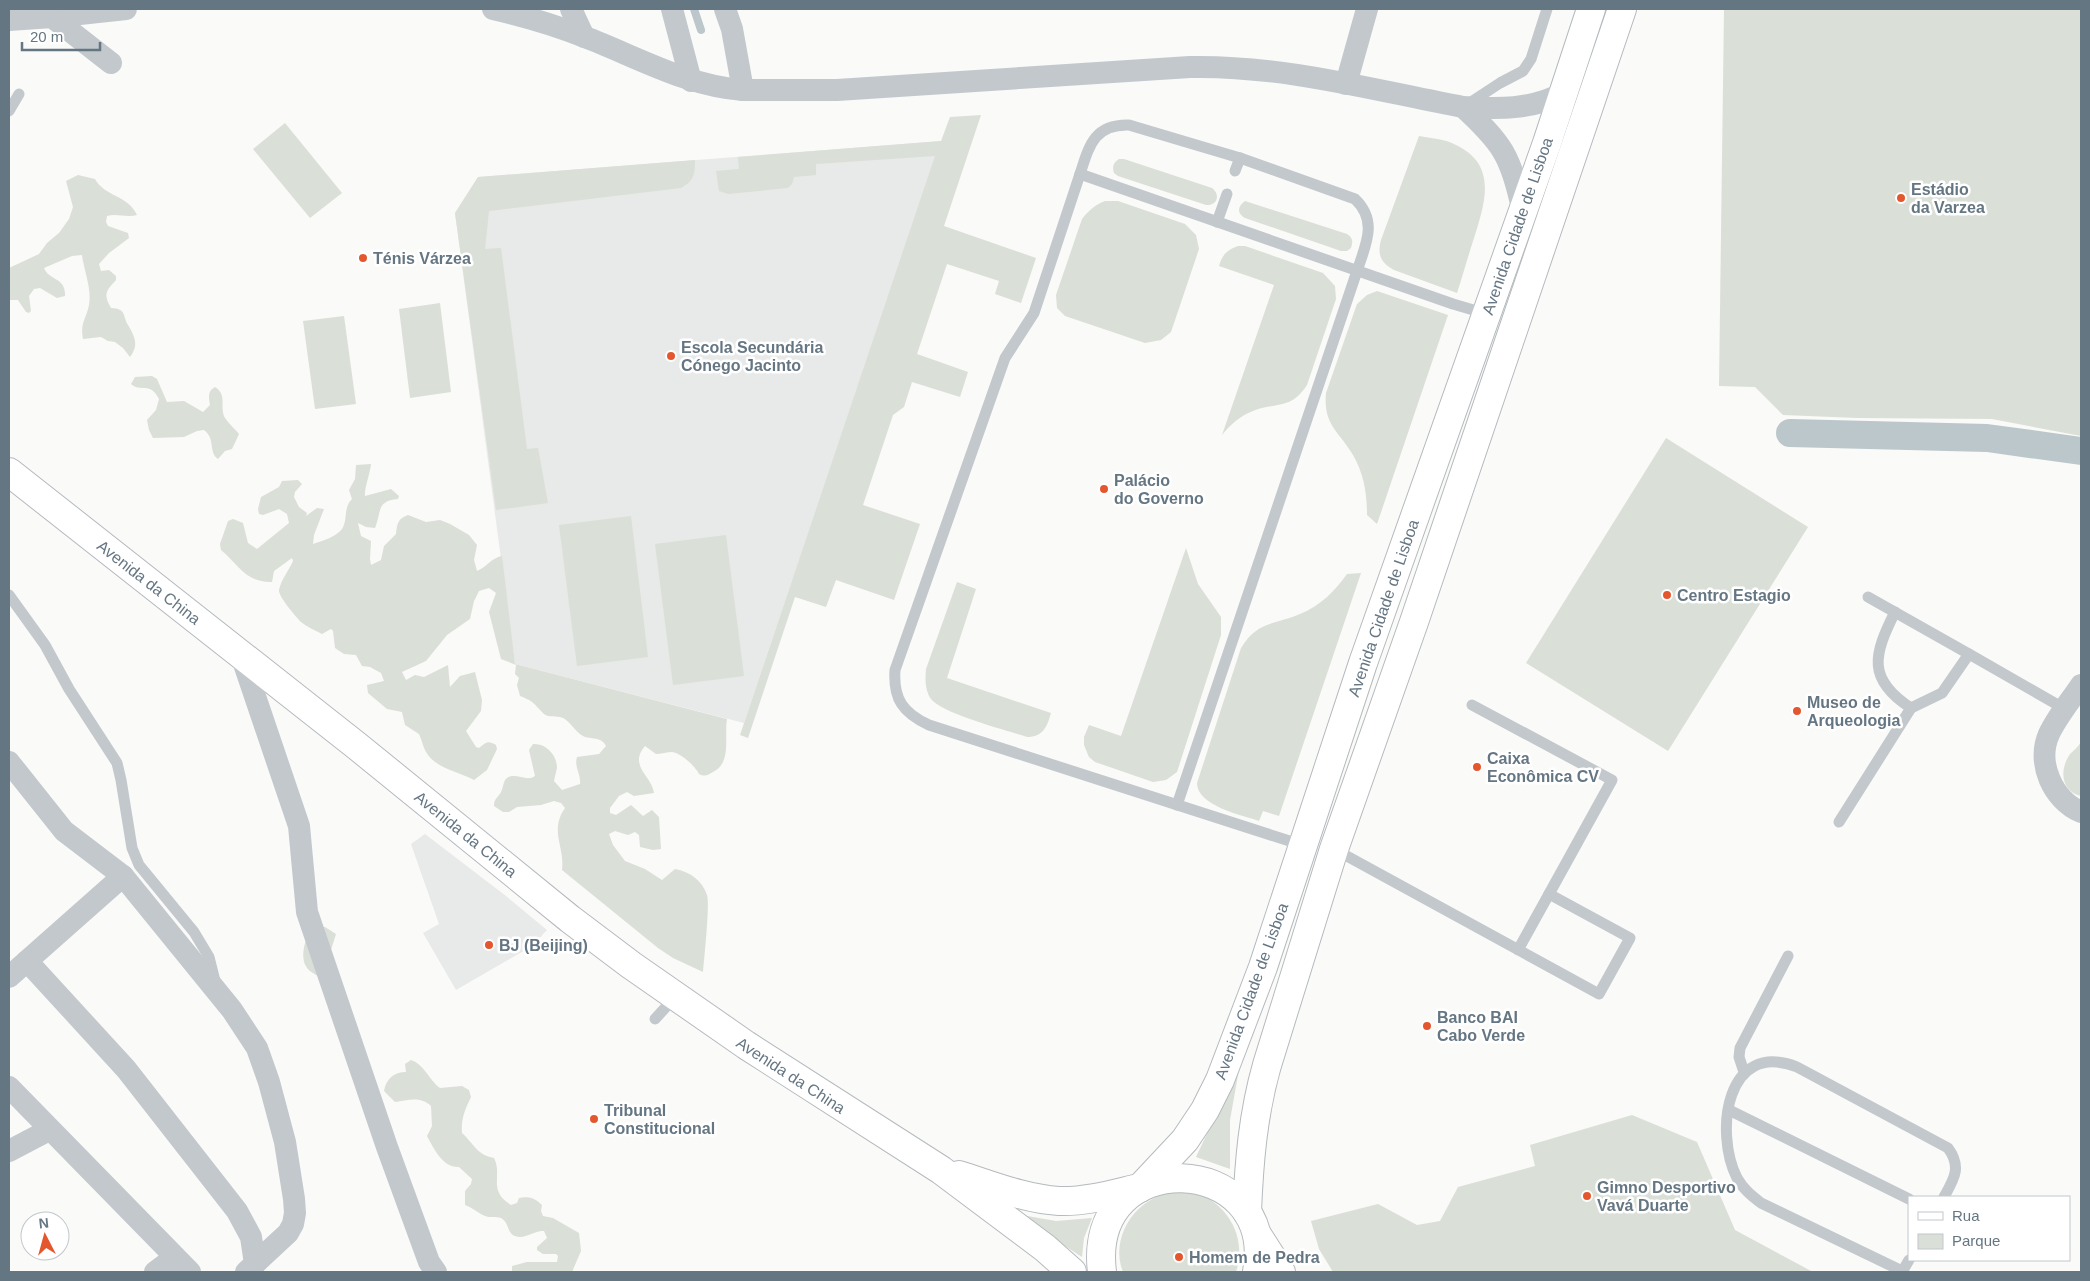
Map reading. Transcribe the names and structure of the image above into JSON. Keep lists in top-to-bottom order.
{
  "streets": {
    "main road": ["Avenida Cidade de Lisboa", "Avenida da China"]
  },
  "crossings": [
    ["Avenida Cidade de Lisboa", "Avenida da China"]
  ],
  "places": [
    "Estádio da Varzea",
    "Ténis Várzea",
    "Escola Secundária Cónego Jacinto",
    "Palácio do Governo",
    "Centro Estagio",
    "Museo de Arqueologia",
    "Caixa Econômica CV",
    "BJ (Beijing)",
    "Banco BAI Cabo Verde",
    "Tribunal Constitucional",
    "Gimno Desportivo Vavá Duarte",
    "Homem de Pedra"
  ],
  "legend": ["Rua", "Parque"],
  "scale_bar": "20 m",
  "north": "top"
}
